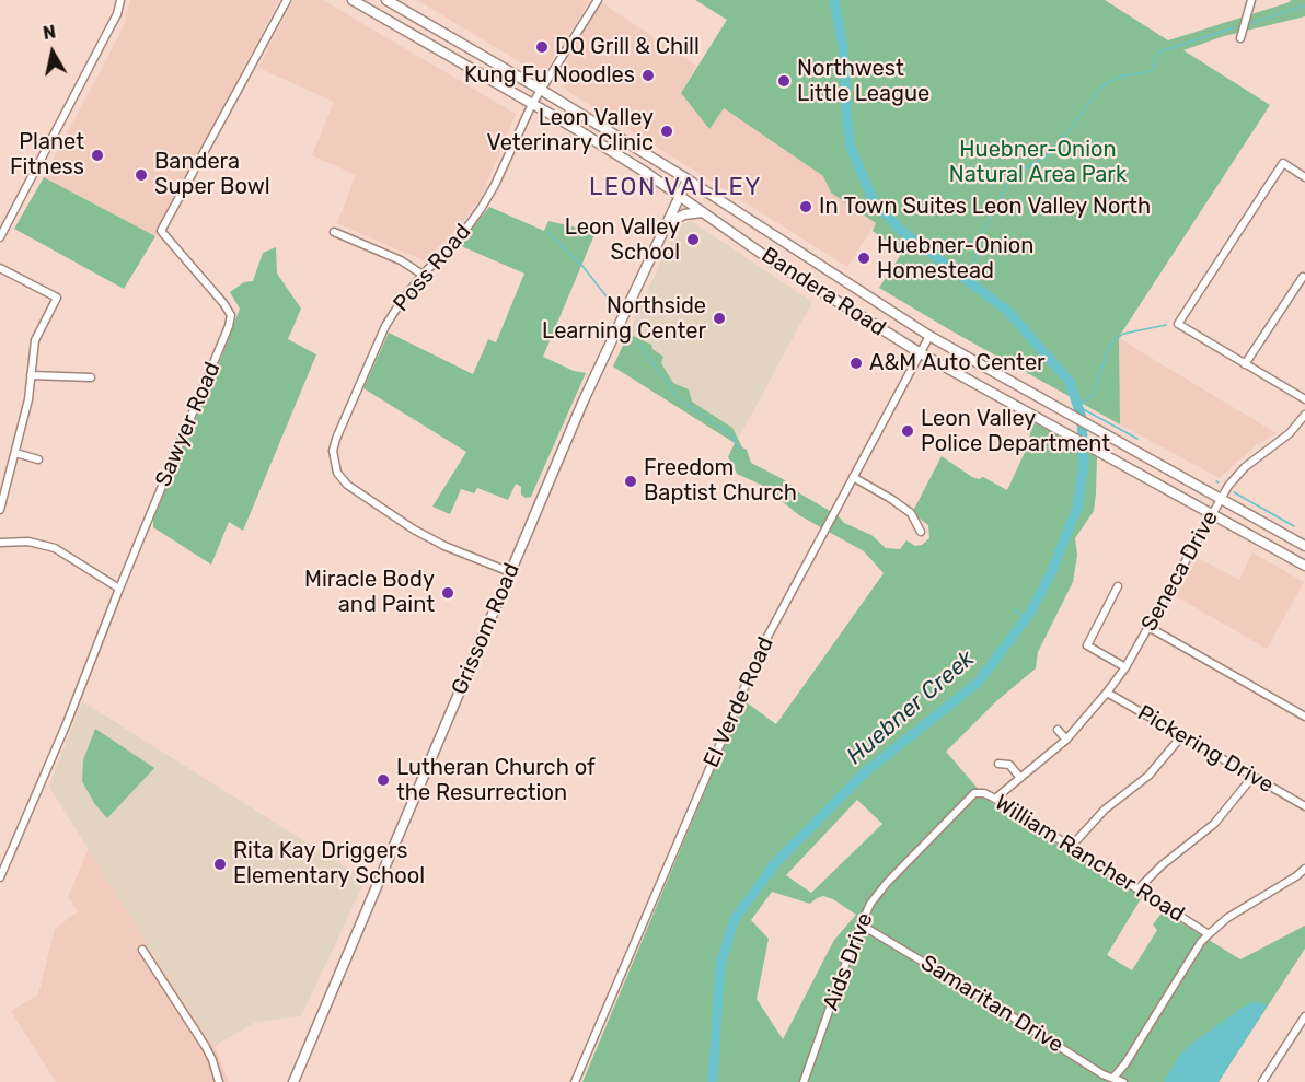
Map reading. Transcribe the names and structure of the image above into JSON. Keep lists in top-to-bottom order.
{
  "streets": {
    "main road": ["Bandera Road", "Grissom Road"],
    "street": [
      "Poss Road",
      "Sawyer Road",
      "Seneca Drive",
      "El Verde Road",
      "Pickering Drive",
      "William Rancher Road",
      "Aids Drive",
      "Samaritan Drive"
    ]
  },
  "crossings": [
    ["Poss Road", "Bandera Road"],
    ["Poss Road", "Grissom Road"],
    ["Bandera Road", "Seneca Drive"],
    ["Bandera Road", "Grissom Road"],
    ["Bandera Road", "El Verde Road"],
    ["Seneca Drive", "Pickering Drive"],
    ["Seneca Drive", "William Rancher Road"],
    ["William Rancher Road", "Aids Drive"],
    ["Aids Drive", "Samaritan Drive"]
  ],
  "districts": ["LEON VALLEY"],
  "water": ["Huebner Creek"],
  "parks": ["Huebner-Onion Natural Area Park"],
  "places": [
    "DQ Grill & Chill",
    "Kung Fu Noodles",
    "Northwest Little League",
    "Leon Valley Veterinary Clinic",
    "Planet Fitness",
    "Bandera Super Bowl",
    "In Town Suites Leon Valley North",
    "Leon Valley School",
    "Huebner-Onion Homestead",
    "Northside Learning Center",
    "A&M Auto Center",
    "Leon Valley Police Department",
    "Freedom Baptist Church",
    "Miracle Body and Paint",
    "Lutheran Church of the Resurrection",
    "Rita Kay Driggers Elementary School"
  ],
  "north": "top"
}
